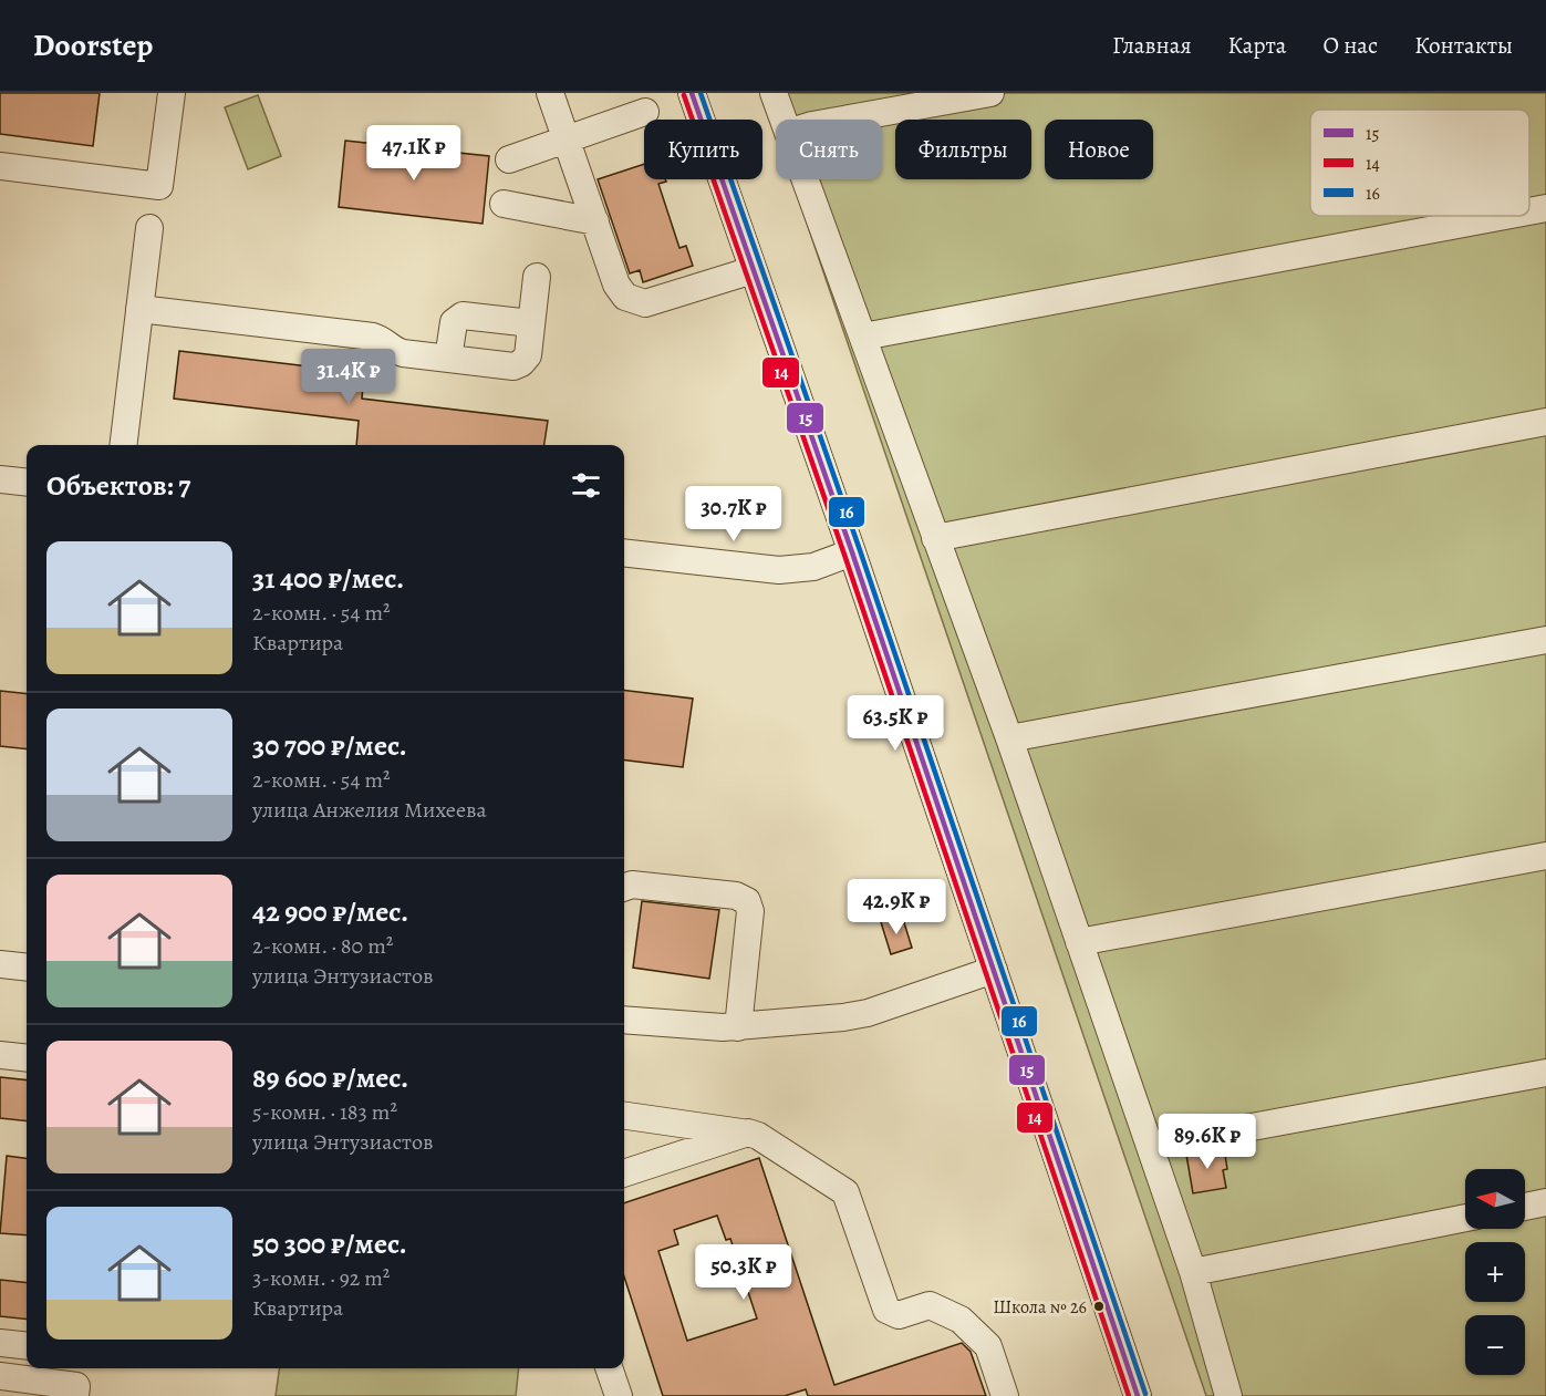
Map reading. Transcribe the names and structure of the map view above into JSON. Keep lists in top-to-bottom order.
{
  "places": ["Школа № 26"],
  "lines": ["transit line 15", "transit line 16", "transit line 14"],
  "legend": ["15", "14", "16"],
  "north": "left",
  "page": {
    "header": "Doorstep",
    "nav": [
      "Главная",
      "Карта",
      "О нас",
      "Контакты"
    ],
    "chip": [
      "Купить",
      "Снять",
      "Фильтры",
      "Новое"
    ],
    "price": [
      "47.1K ₽",
      "31.4K ₽",
      "30.7K ₽",
      "63.5K ₽",
      "42.9K ₽",
      "89.6K ₽",
      "50.3K ₽"
    ],
    "heading": "Объектов: 7",
    "list": [
      {
        "name": "31 400 ₽/мес.",
        "note": "2-комн. · 54 m² · Квартира"
      },
      {
        "name": "30 700 ₽/мес.",
        "note": "2-комн. · 54 m² · улица Анжелия Михеева"
      },
      {
        "name": "42 900 ₽/мес.",
        "note": "2-комн. · 80 m² · улица Энтузиастов"
      },
      {
        "name": "89 600 ₽/мес.",
        "note": "5-комн. · 183 m² · улица Энтузиастов"
      },
      {
        "name": "50 300 ₽/мес.",
        "note": "3-комн. · 92 m² · Квартира"
      }
    ],
    "map_buttons": ["+", "−"]
  }
}
